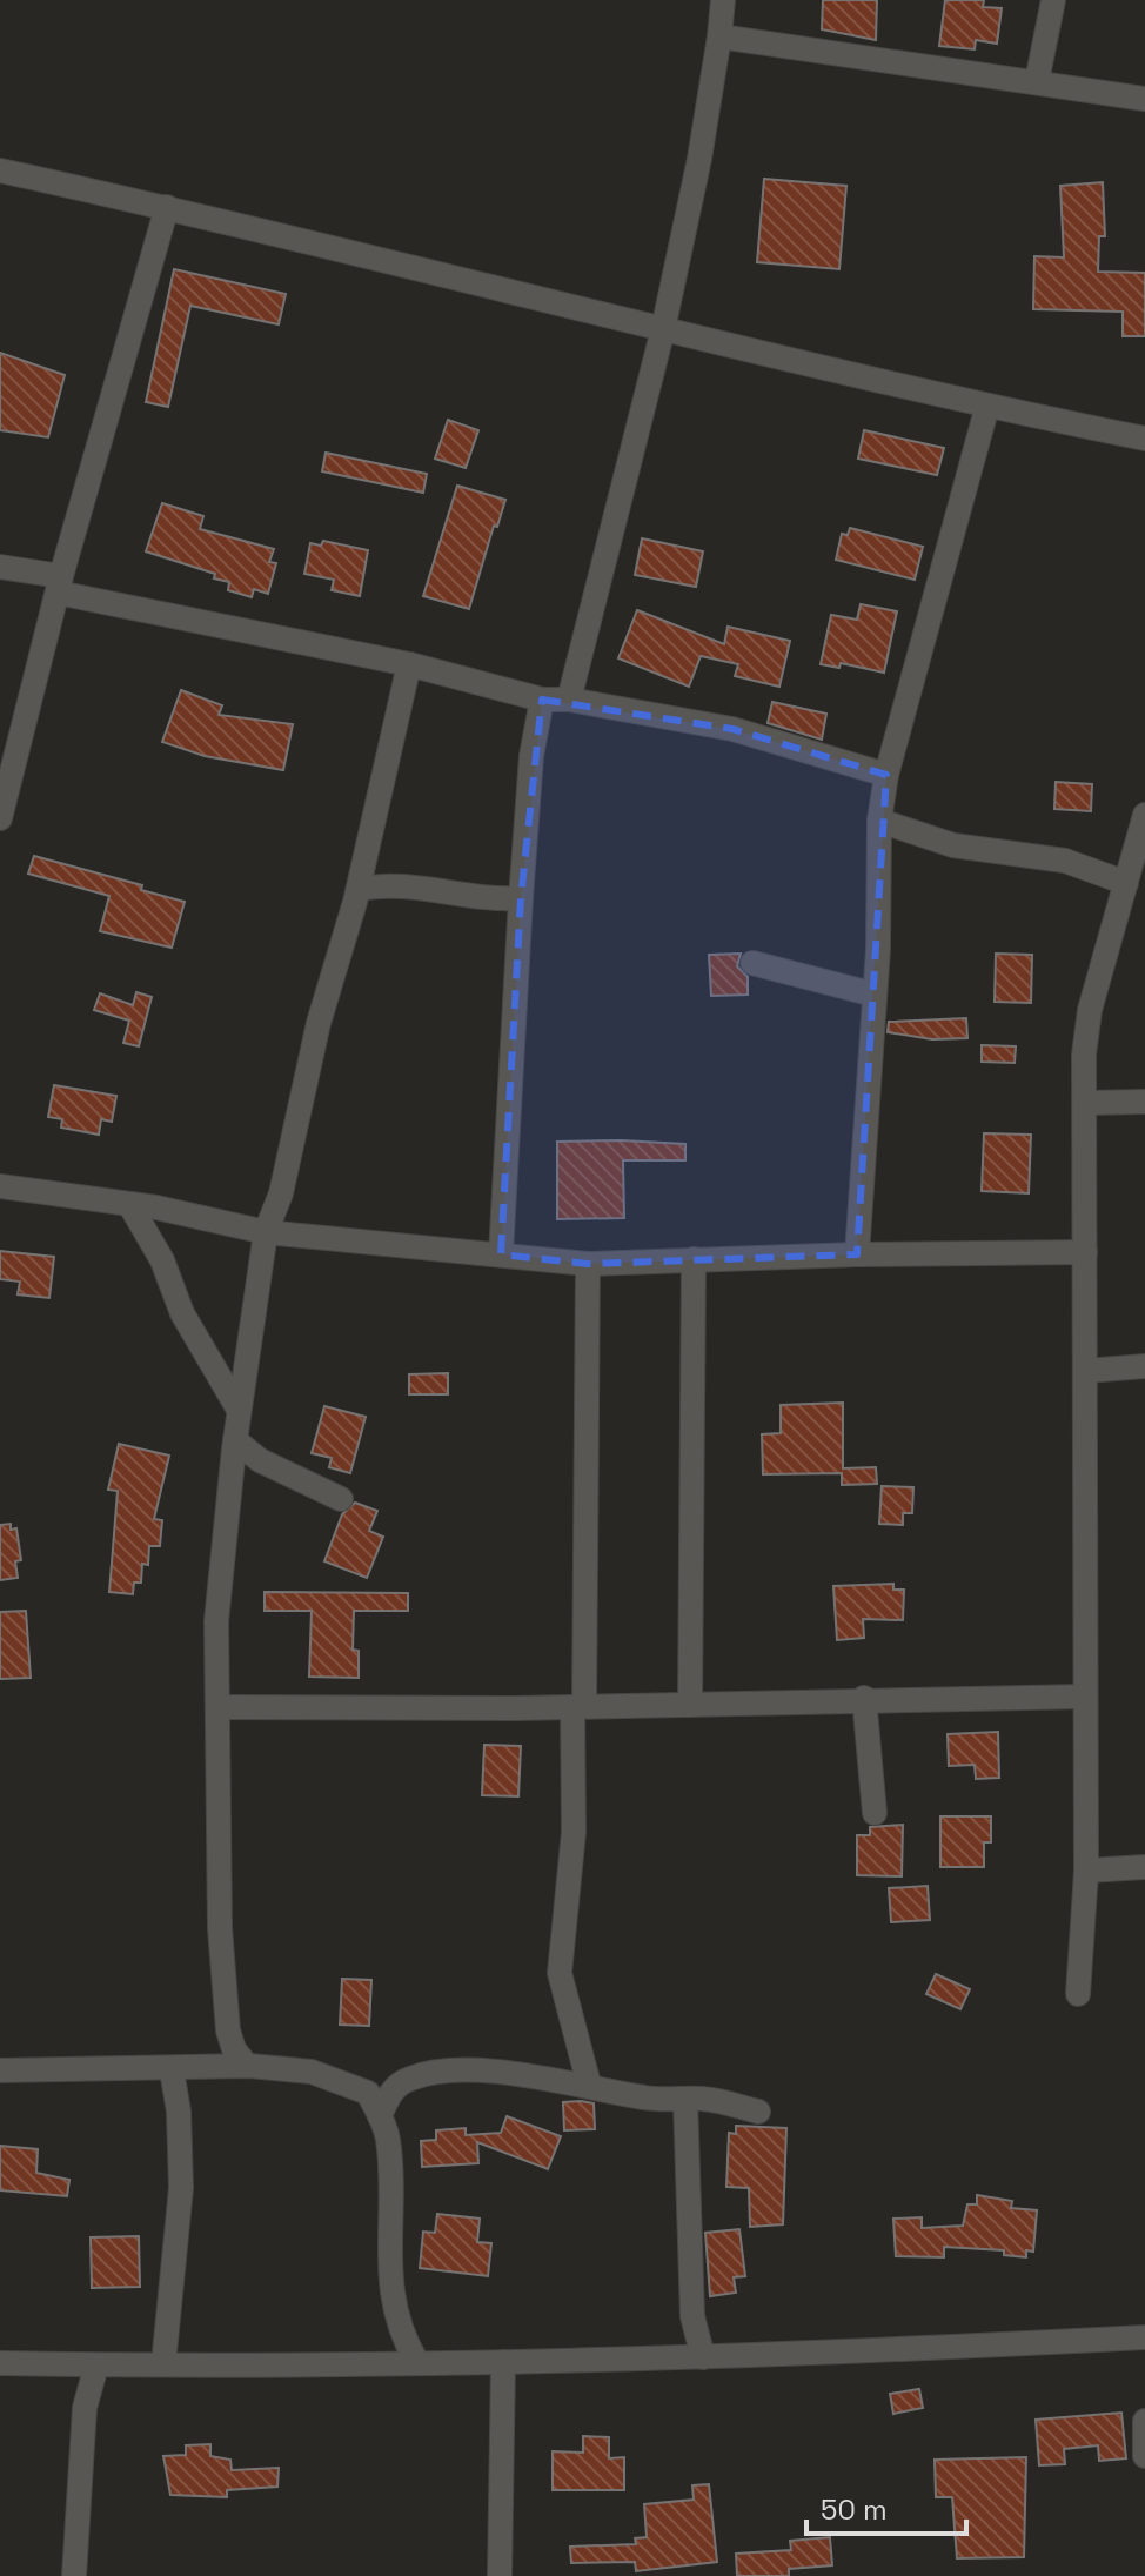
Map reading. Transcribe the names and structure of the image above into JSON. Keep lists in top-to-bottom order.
{
  "scale_bar": "50 m"
}
